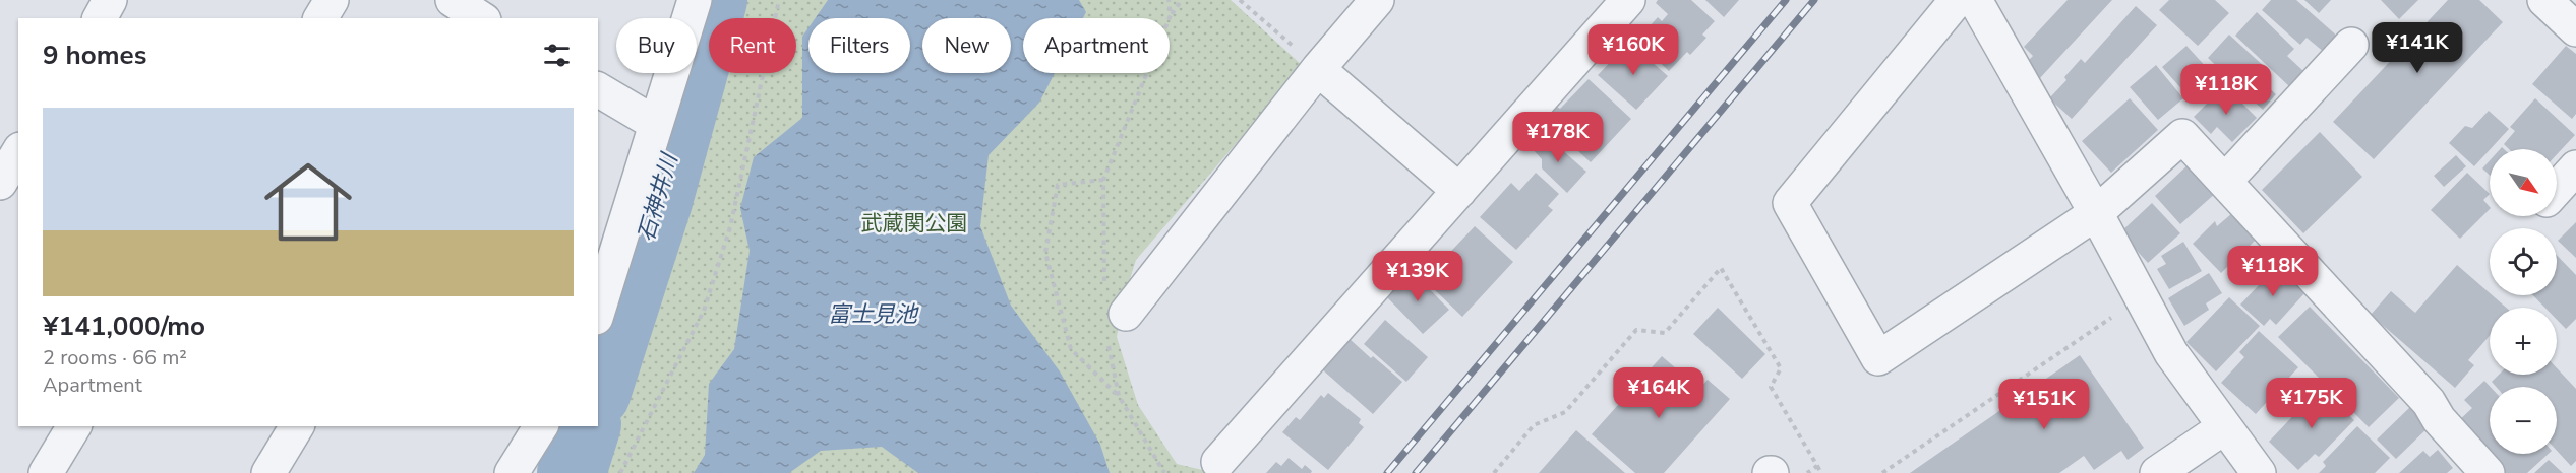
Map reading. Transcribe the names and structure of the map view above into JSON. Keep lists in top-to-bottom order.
{
  "water": ["石神井川", "富士見池"],
  "parks": ["武蔵関公園"],
  "north": "bottom right",
  "page": {
    "chip": [
      "Buy",
      "Rent",
      "Filters",
      "New",
      "Apartment"
    ],
    "heading": "9 homes",
    "price": [
      "¥141K",
      "¥160K",
      "¥118K",
      "¥178K",
      "¥118K",
      "¥139K",
      "¥164K",
      "¥175K",
      "¥151K"
    ],
    "list": [
      {
        "name": "¥141,000/mo",
        "note": "2 rooms · 66 m² · Apartment"
      }
    ],
    "map_buttons": ["+", "−"]
  }
}
